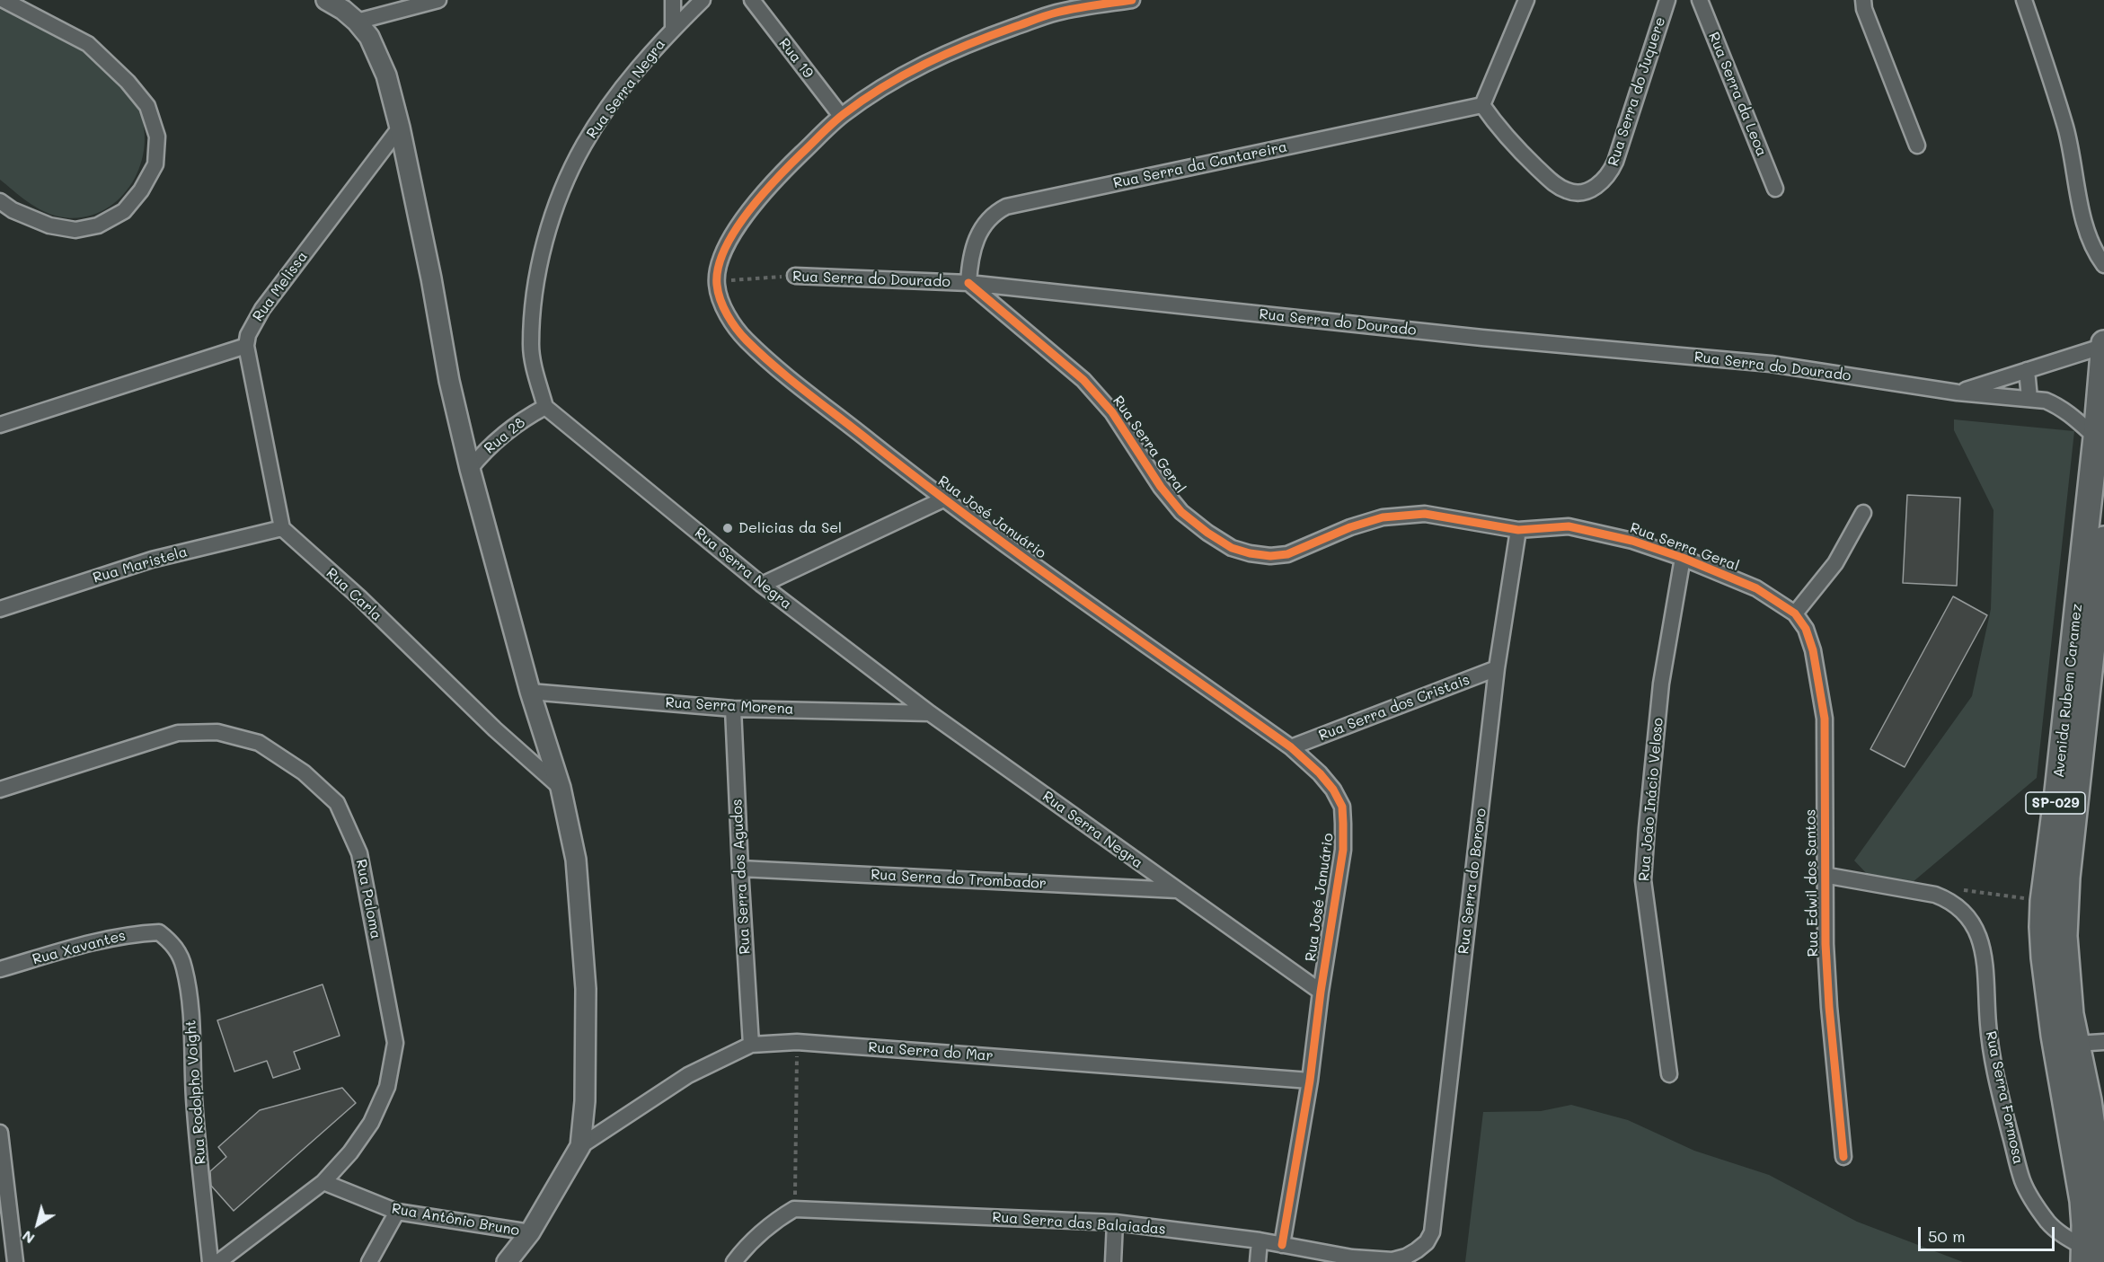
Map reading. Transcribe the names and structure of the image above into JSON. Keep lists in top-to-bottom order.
{
  "streets": {
    "highway": ["Avenida Rubem Caramez", "SP-029"],
    "street": [
      "Rua 19",
      "Rua Serra Negra",
      "Rua Serra do Juquere",
      "Rua Serra da Leoa",
      "Rua Serra da Cantareira",
      "Rua Serra do Dourado",
      "Rua Melissa",
      "Rua 28",
      "Rua Serra Geral",
      "Rua José Januário",
      "Rua Maristela",
      "Rua Carla",
      "Rua Serra Morena",
      "Rua Serra dos Cristais",
      "Rua João Inácio Veloso",
      "Rua Serra dos Agudos",
      "Rua Serra do Trombador",
      "Rua Serra do Bororo",
      "Rua Edwil dos Santos",
      "Rua Paloma",
      "Rua Xavantes",
      "Rua Serra do Mar",
      "Rua Rodolpho Voight",
      "Rua Serra Formosa",
      "Rua Antônio Bruno",
      "Rua Serra das Balaiadas"
    ]
  },
  "crossings": [
    ["Rua Serra Negra", "Rua 28"],
    ["Rua Serra Negra", "Rua José Januário"],
    ["Rua Serra Negra", "Rua Serra Morena"],
    ["Rua Serra Negra", "Rua Serra do Trombador"],
    ["Rua Serra do Juquere", "Rua Serra da Cantareira"],
    ["Rua Serra da Cantareira", "Rua Serra do Dourado"],
    ["Rua Serra da Cantareira", "Rua Serra Geral"],
    ["Rua Serra do Dourado", "Rua Serra Geral"],
    ["Rua Serra do Dourado", "Rua José Januário"],
    ["Rua Serra do Dourado", "Avenida Rubem Caramez"],
    ["Rua Serra Geral", "Rua João Inácio Veloso"],
    ["Rua Serra Geral", "Rua Serra do Bororo"],
    ["Rua Serra Geral", "Rua Edwil dos Santos"],
    ["Rua José Januário", "Rua Serra dos Cristais"],
    ["Rua José Januário", "Rua Serra do Mar"],
    ["Rua José Januário", "Rua Serra das Balaiadas"],
    ["Rua Maristela", "Rua Carla"],
    ["Avenida Rubem Caramez", "Rua Serra Formosa"],
    ["Rua Serra Morena", "Rua Serra dos Agudos"],
    ["Rua Serra dos Cristais", "Rua Serra do Bororo"],
    ["Rua Serra dos Agudos", "Rua Serra do Trombador"],
    ["Rua Serra dos Agudos", "Rua Serra do Mar"],
    ["Rua Serra do Bororo", "Rua Serra das Balaiadas"],
    ["Rua Edwil dos Santos", "Rua Serra Formosa"],
    ["Rua Paloma", "Rua Antônio Bruno"],
    ["Rua Xavantes", "Rua Rodolpho Voight"]
  ],
  "places": ["Delicias da Sel"],
  "scale_bar": "50 m",
  "north": "bottom left"
}
